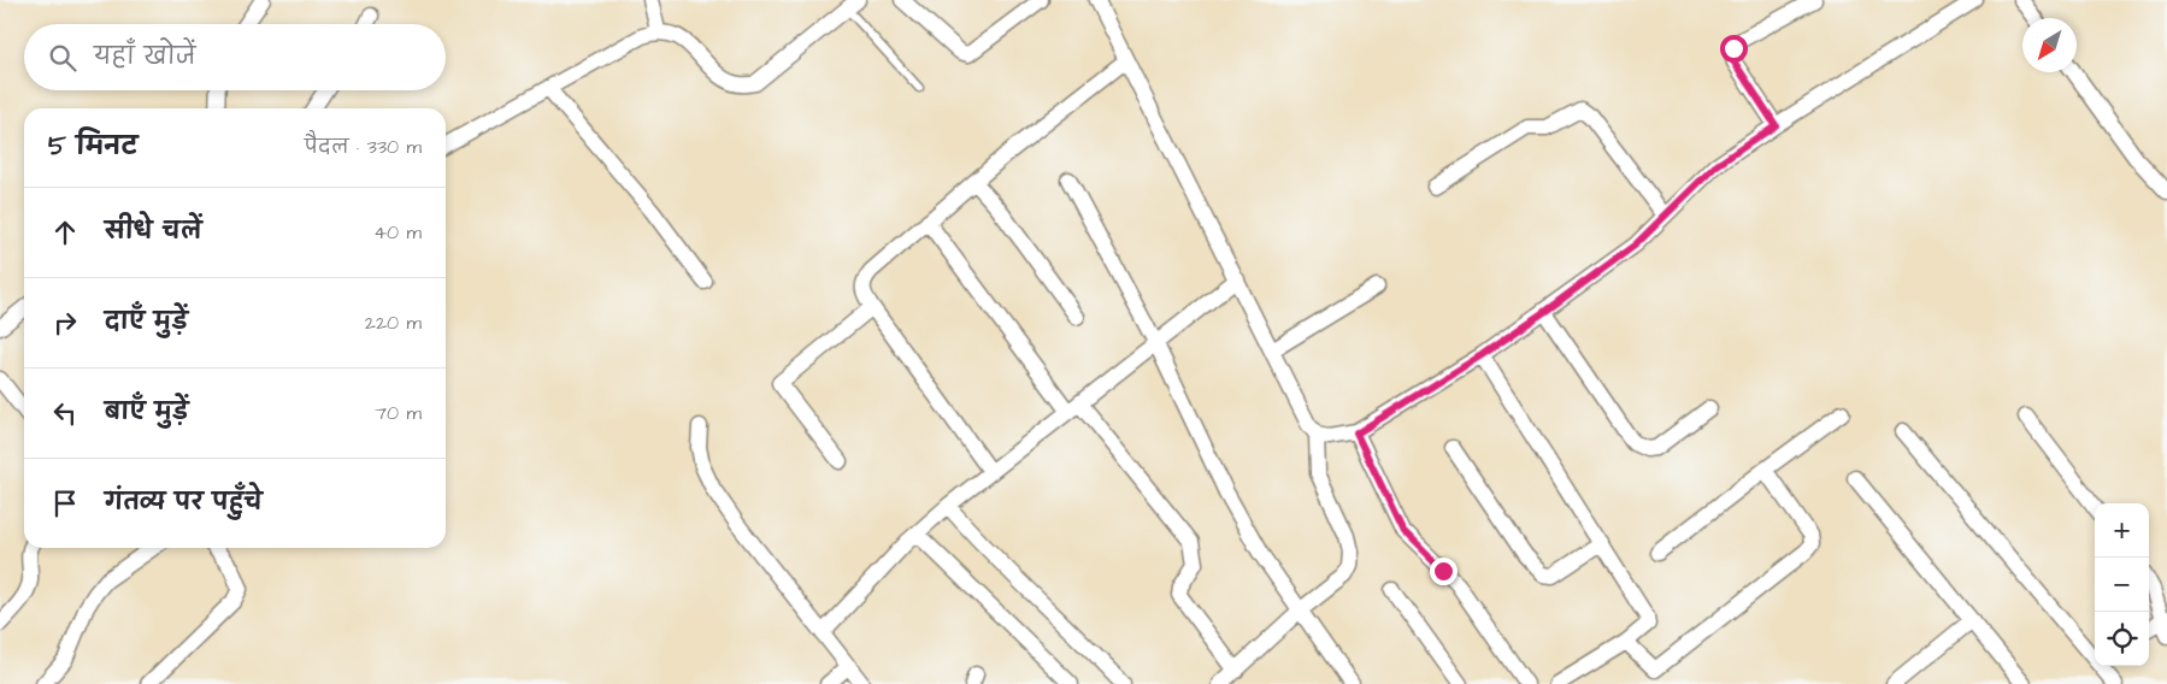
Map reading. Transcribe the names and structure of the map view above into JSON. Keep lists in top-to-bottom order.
{
  "north": "bottom left",
  "page": {
    "search": "यहाँ खोजें",
    "heading": ["5 मिनट", "पैदल · 330 m"],
    "list": [
      ["सीधे चलें", "40 m"],
      ["दाएँ मुड़ें", "220 m"],
      ["बाएँ मुड़ें", "70 m"],
      "गंतव्य पर पहुँचे"
    ],
    "map_buttons": ["+", "−"]
  }
}
